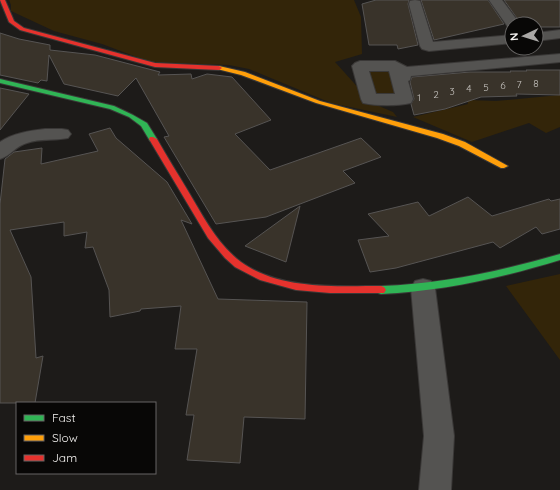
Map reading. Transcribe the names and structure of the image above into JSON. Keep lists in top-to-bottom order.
{
  "house_numbers": [
    "8",
    "7",
    "6",
    "5",
    "4",
    "3",
    "2",
    "1"
  ],
  "legend": ["Fast", "Slow", "Jam"],
  "north": "left"
}
